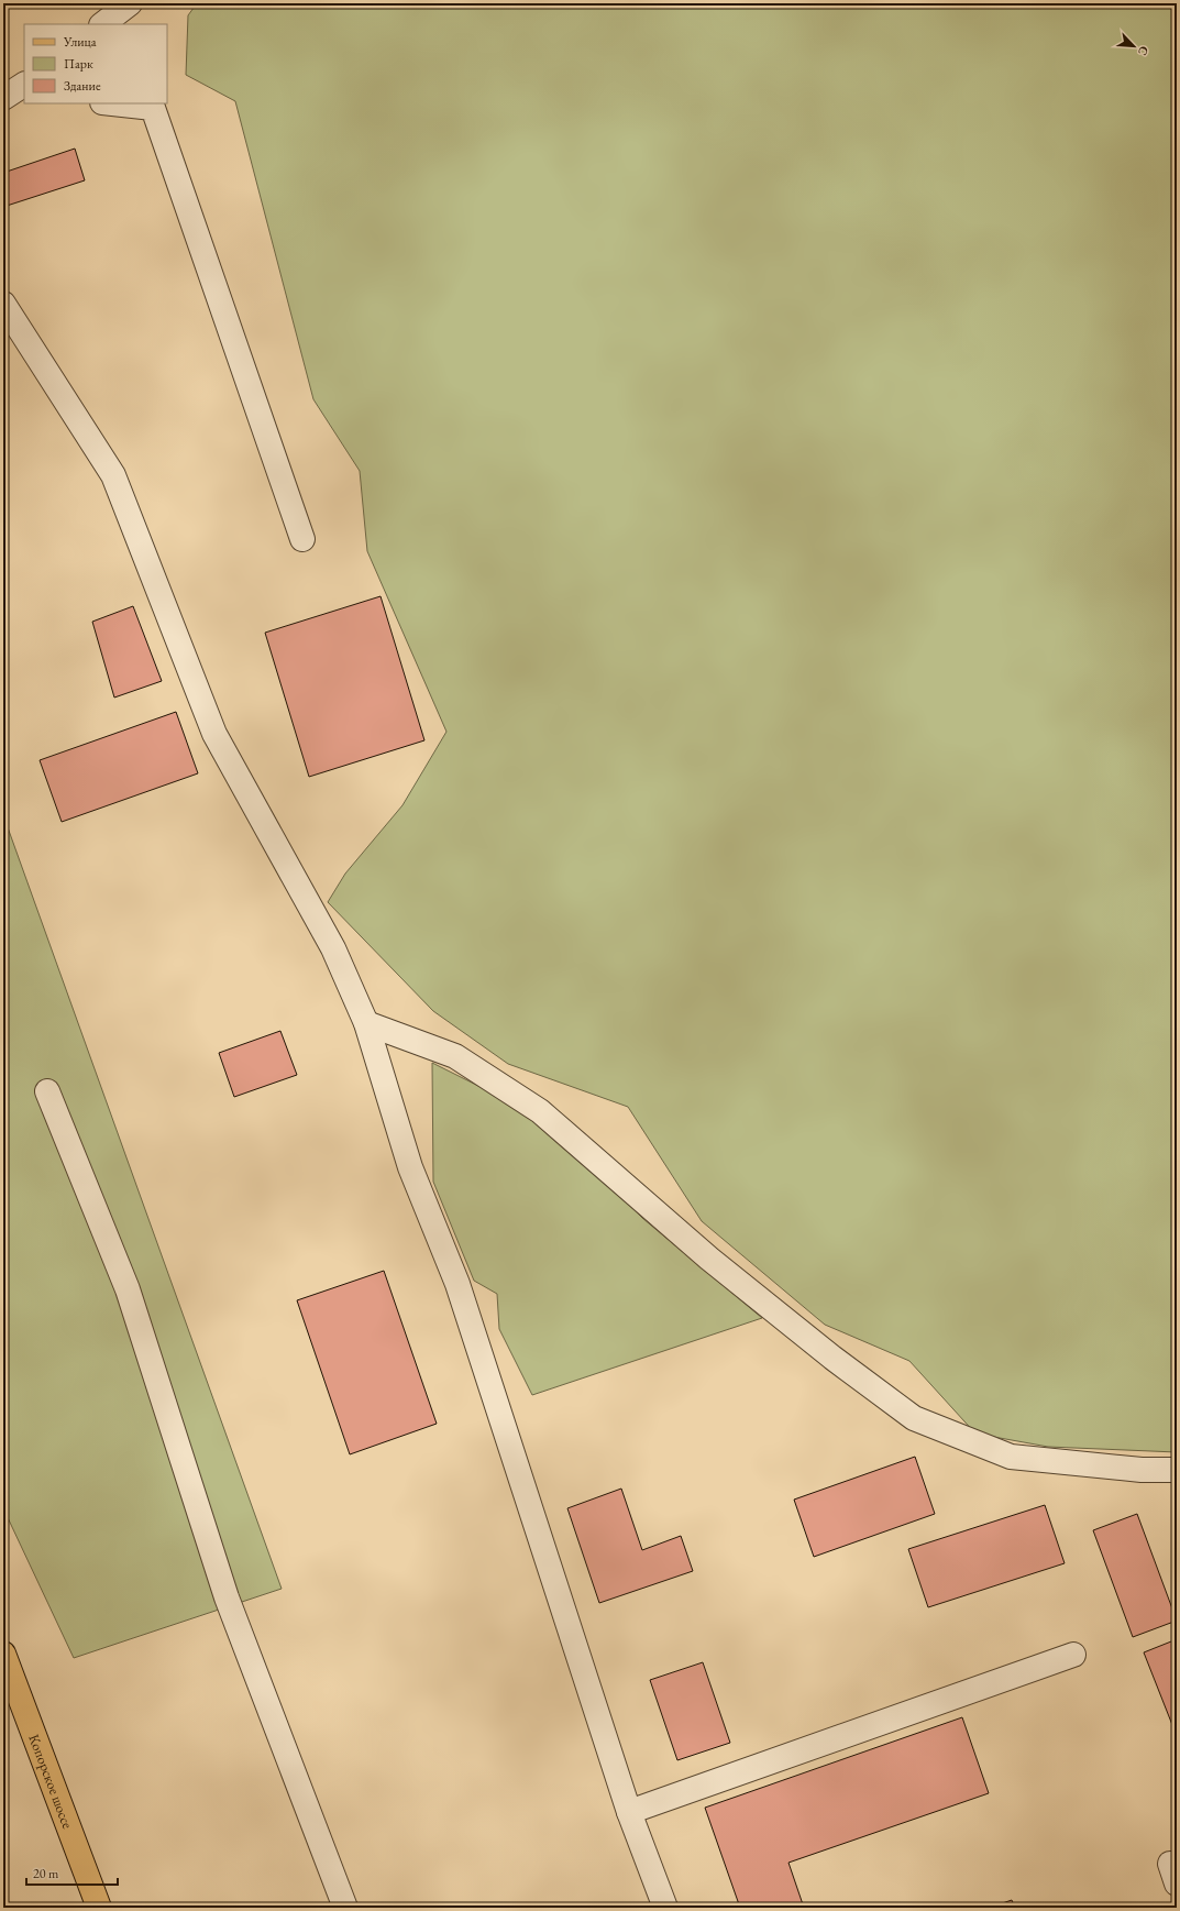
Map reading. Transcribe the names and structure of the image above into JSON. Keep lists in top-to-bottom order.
{
  "streets": {
    "main road": ["Копорское шоссе"]
  },
  "legend": ["Улица", "Парк", "Здание"],
  "scale_bar": "20 m",
  "north": "bottom right"
}
